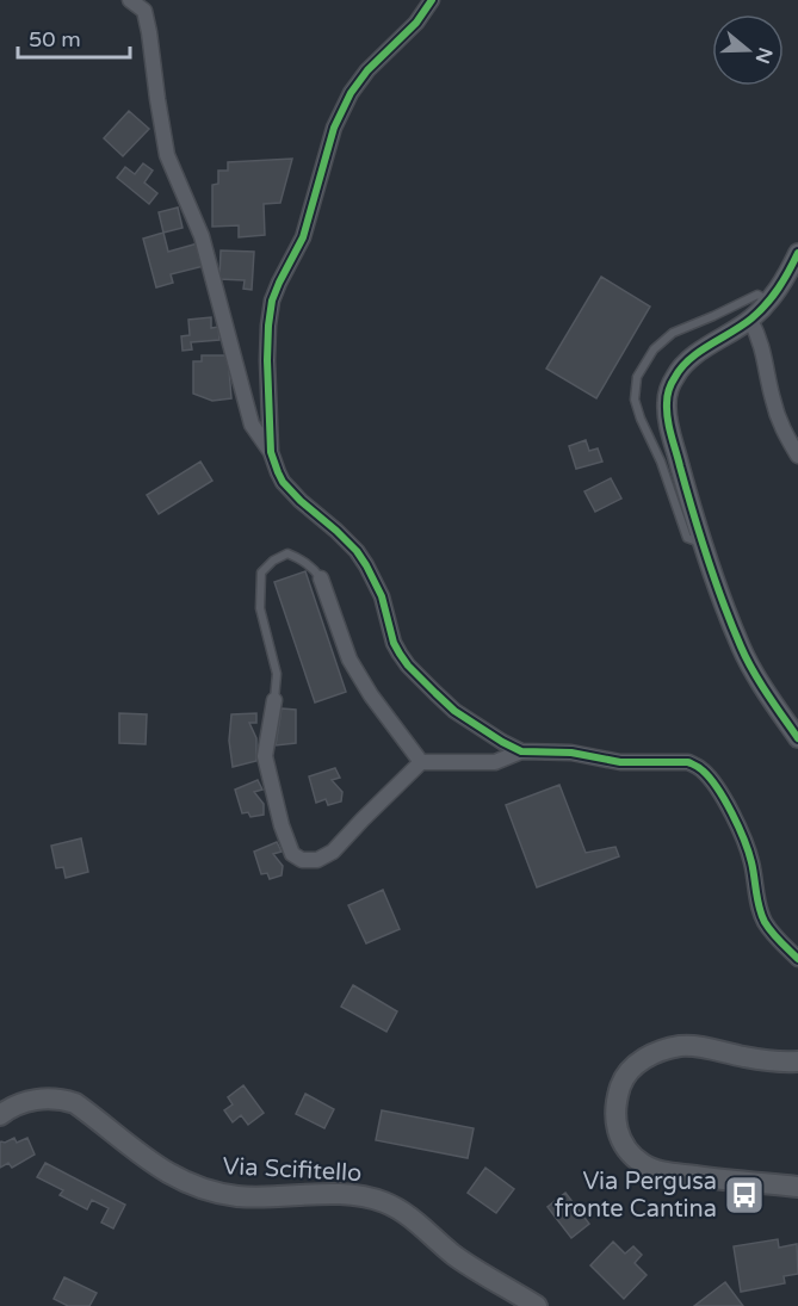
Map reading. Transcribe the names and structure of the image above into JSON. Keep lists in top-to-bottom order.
{
  "streets": {
    "main road": ["Via Scifitello"]
  },
  "places": {
    "bus stop": ["Via Pergusa fronte Cantina"]
  },
  "scale_bar": "50 m",
  "north": "right"
}
